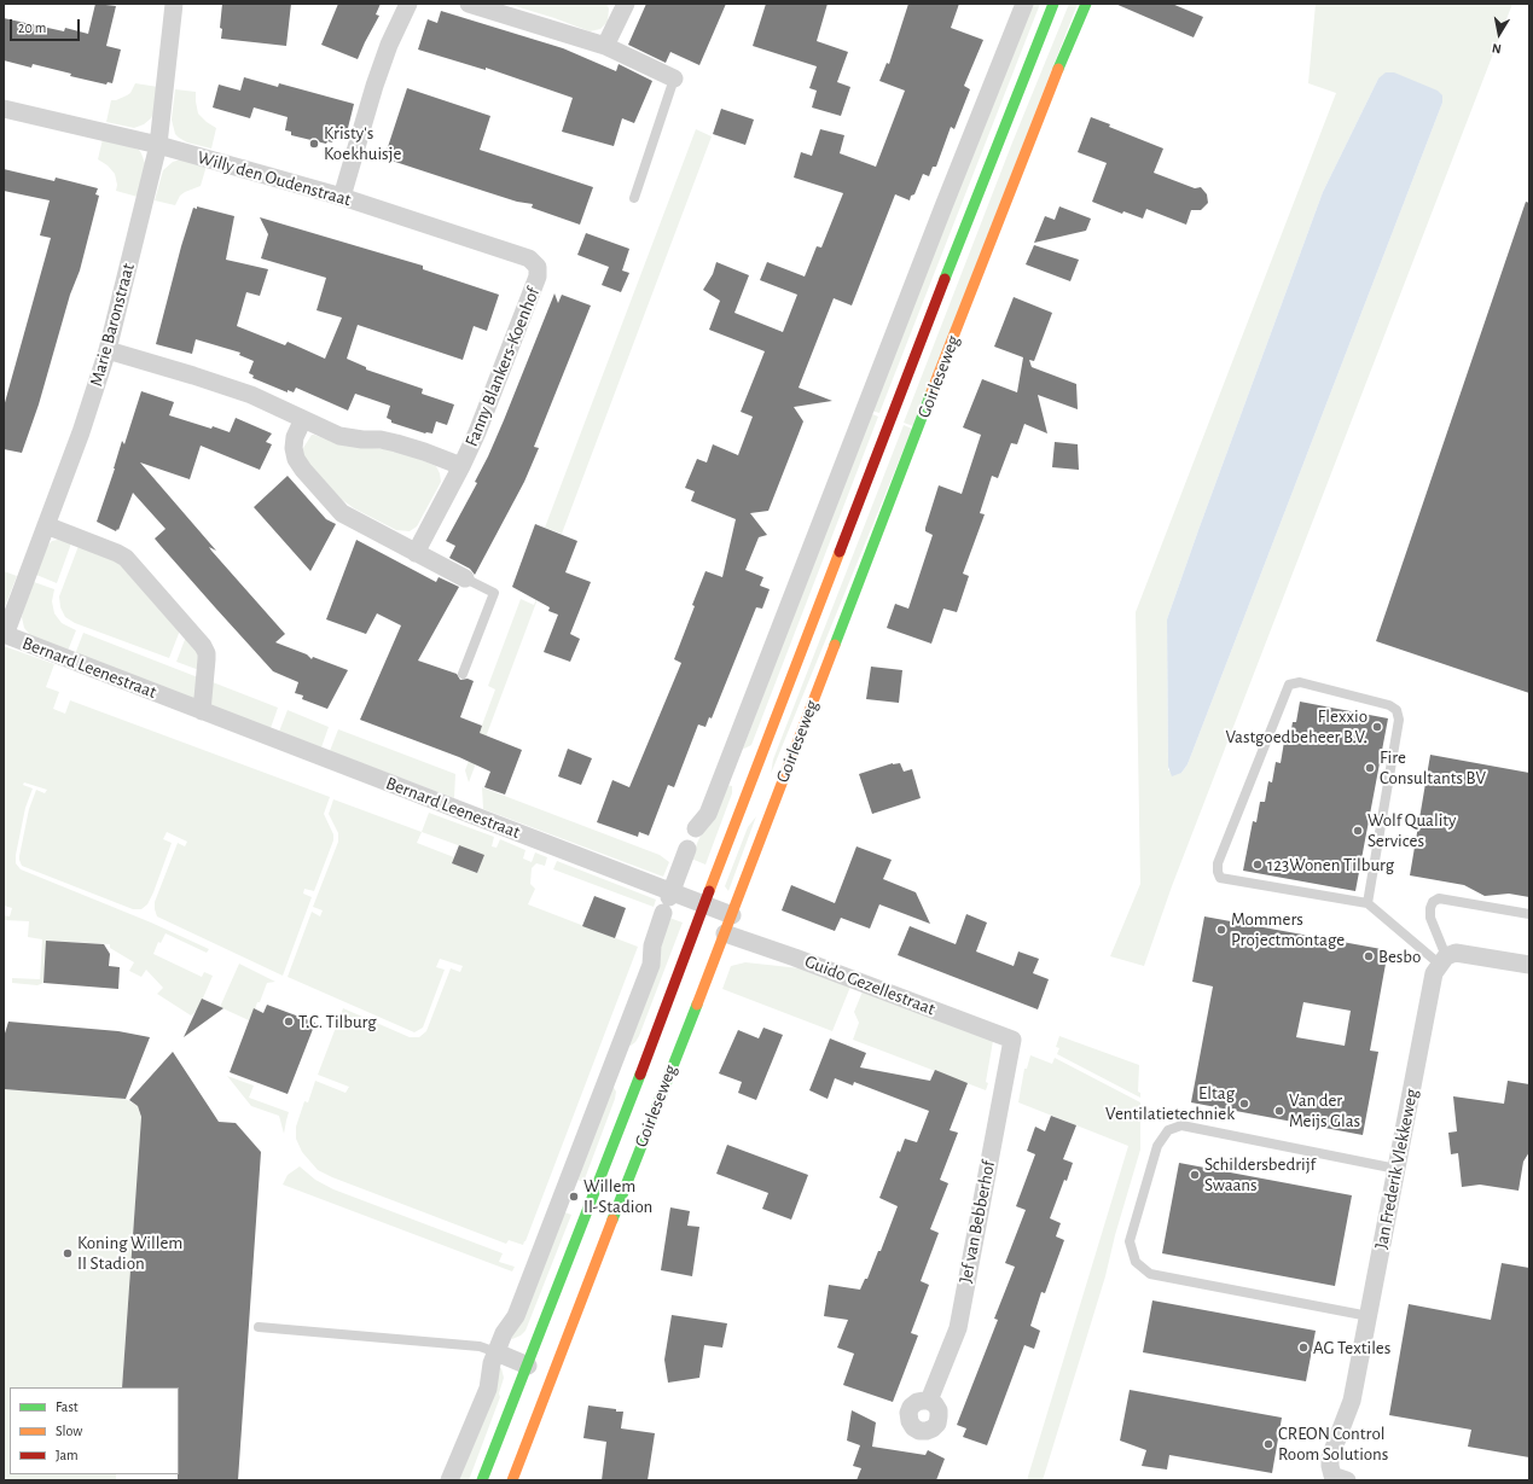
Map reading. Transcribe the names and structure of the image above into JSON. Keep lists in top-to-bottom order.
{
  "streets": {
    "street": [
      "Willy den Oudenstraat",
      "Marie Baronstraat",
      "Fanny Blankers-Koenhof",
      "Goirleseweg",
      "Bernard Leenestraat",
      "Guido Gezellestraat",
      "Jan Frederik Vlekkeweg",
      "Jef van Bebberhof"
    ]
  },
  "crossings": [
    ["Willy den Oudenstraat", "Marie Baronstraat"],
    ["Willy den Oudenstraat", "Fanny Blankers-Koenhof"],
    ["Marie Baronstraat", "Fanny Blankers-Koenhof"],
    ["Marie Baronstraat", "Bernard Leenestraat"],
    ["Goirleseweg", "Bernard Leenestraat"],
    ["Goirleseweg", "Guido Gezellestraat"],
    ["Guido Gezellestraat", "Jef van Bebberhof"]
  ],
  "places": [
    "Kristy's Koekhuisje",
    "Flexxio Vastgoedbeheer B.V.",
    "Fire Consultants BV",
    "Wolf Quality Services",
    "123Wonen Tilburg",
    "Mommers Projectmontage",
    "Besbo",
    "T.C. Tilburg",
    "Eltag Ventilatietechniek",
    "Van der Meijs Glas",
    "Schildersbedrijf Swaans",
    "Willem II-Stadion",
    "Koning Willem II Stadion",
    "AG Textiles",
    "CREON Control Room Solutions"
  ],
  "legend": ["Fast", "Slow", "Jam"],
  "scale_bar": "20 m",
  "north": "bottom"
}
